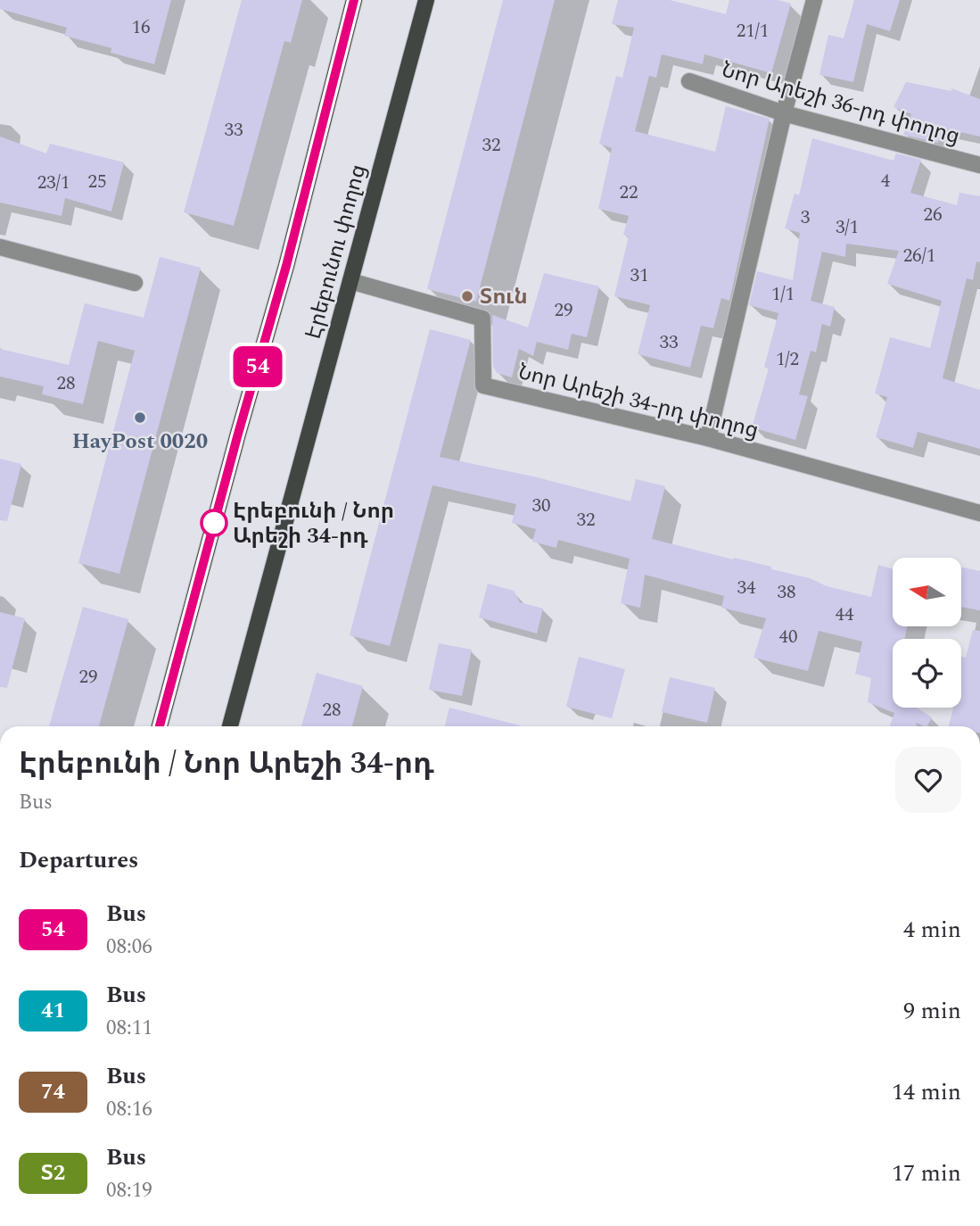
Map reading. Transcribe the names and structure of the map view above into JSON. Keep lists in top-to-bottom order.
{
  "streets": {
    "main road": ["Էրեբունու փողոց"],
    "street": ["Նոր Արեշի 36-րդ փողոց", "Նոր Արեշի 34-րդ փողոց"]
  },
  "crossings": [
    ["Էրեբունու փողոց", "Նոր Արեշի 34-րդ փողոց"]
  ],
  "places": ["Տուն", "HayPost 0020", "Էրեբունի / Նոր Արեշի 34-րդ"],
  "lines": ["bus line 54"],
  "house_numbers": [
    "16",
    "21/1",
    "33",
    "32",
    "4",
    "25",
    "23/1",
    "22",
    "26",
    "3",
    "3/1",
    "26/1",
    "31",
    "1/1",
    "29",
    "33",
    "1/2",
    "28",
    "30",
    "32",
    "34",
    "38",
    "44",
    "40",
    "29",
    "28"
  ],
  "north": "left",
  "page": {
    "on_map": "54",
    "heading": [
      ["Էրեբունի / Նոր Արեշի 34-րդ", "Bus"],
      "Departures"
    ],
    "list": [
      {
        "mark": "54",
        "name": "Bus",
        "note": "08:06",
        "value": "4 min"
      },
      {
        "mark": "41",
        "name": "Bus",
        "note": "08:11",
        "value": "9 min"
      },
      {
        "mark": "74",
        "name": "Bus",
        "note": "08:16",
        "value": "14 min"
      },
      {
        "mark": "Տ2",
        "name": "Bus",
        "note": "08:19",
        "value": "17 min"
      }
    ]
  }
}
